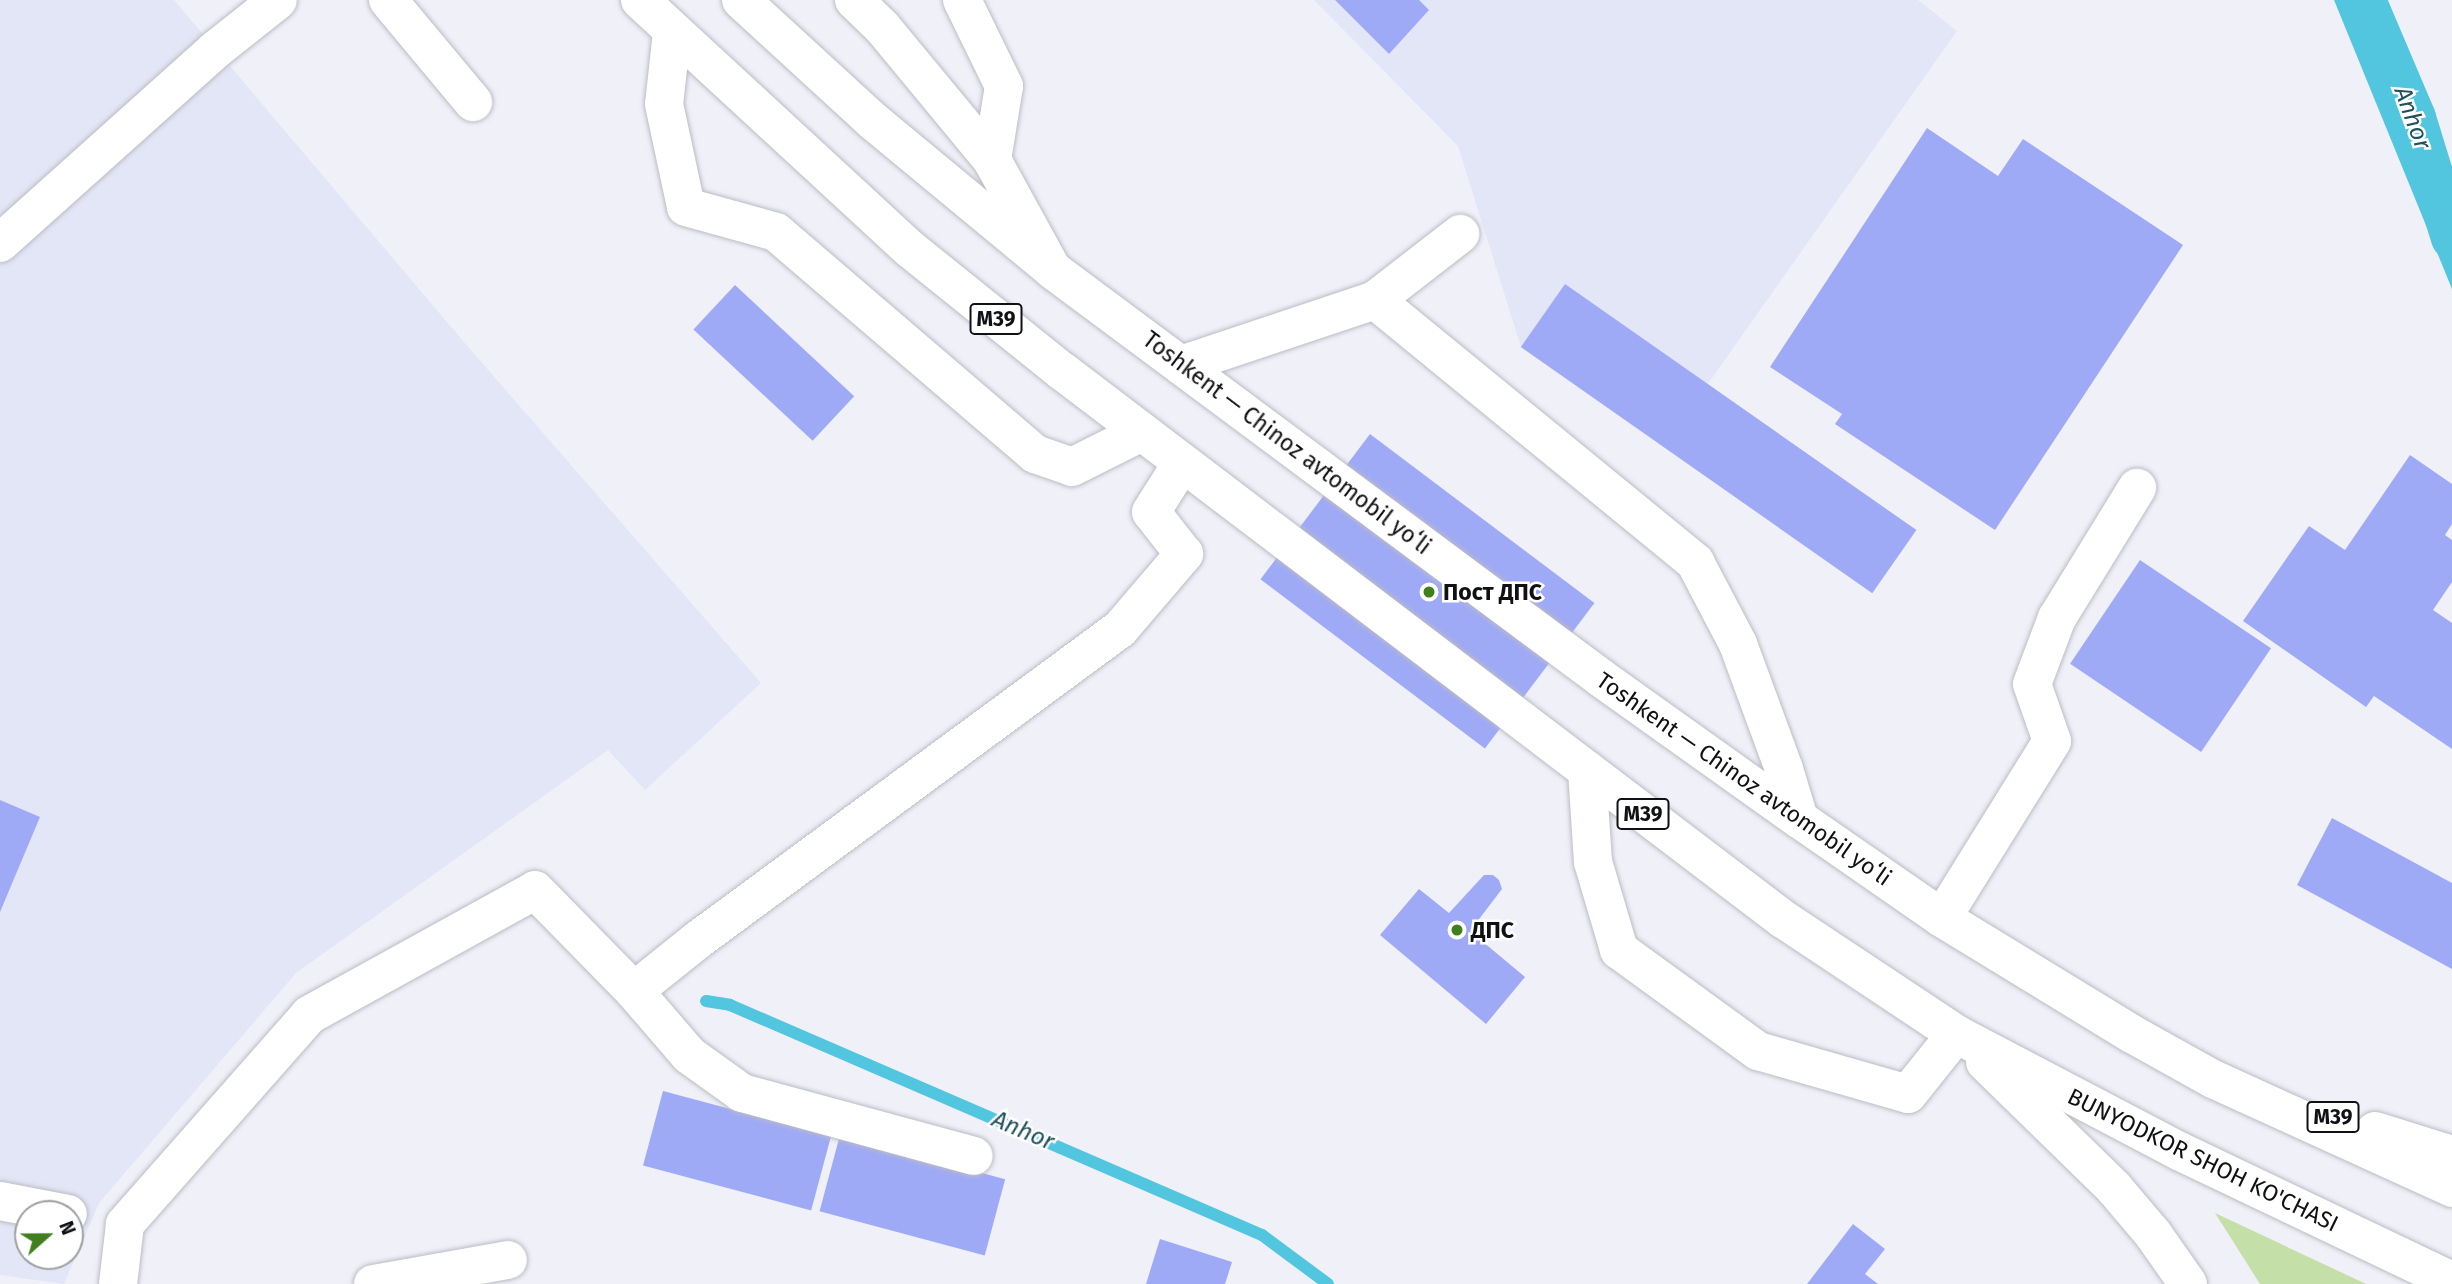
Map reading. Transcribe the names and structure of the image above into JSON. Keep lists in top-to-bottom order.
{
  "streets": {
    "main road": ["M39", "Toshkent — Chinoz avtomobil yoʻli", "BUNYODKOR SHOH KO'CHASI"]
  },
  "crossings": [
    ["M39", "Toshkent — Chinoz avtomobil yoʻli"],
    ["M39", "BUNYODKOR SHOH KO'CHASI"]
  ],
  "water": ["Anhor"],
  "places": ["Пост ДПС", "ДПС"],
  "north": "right"
}
